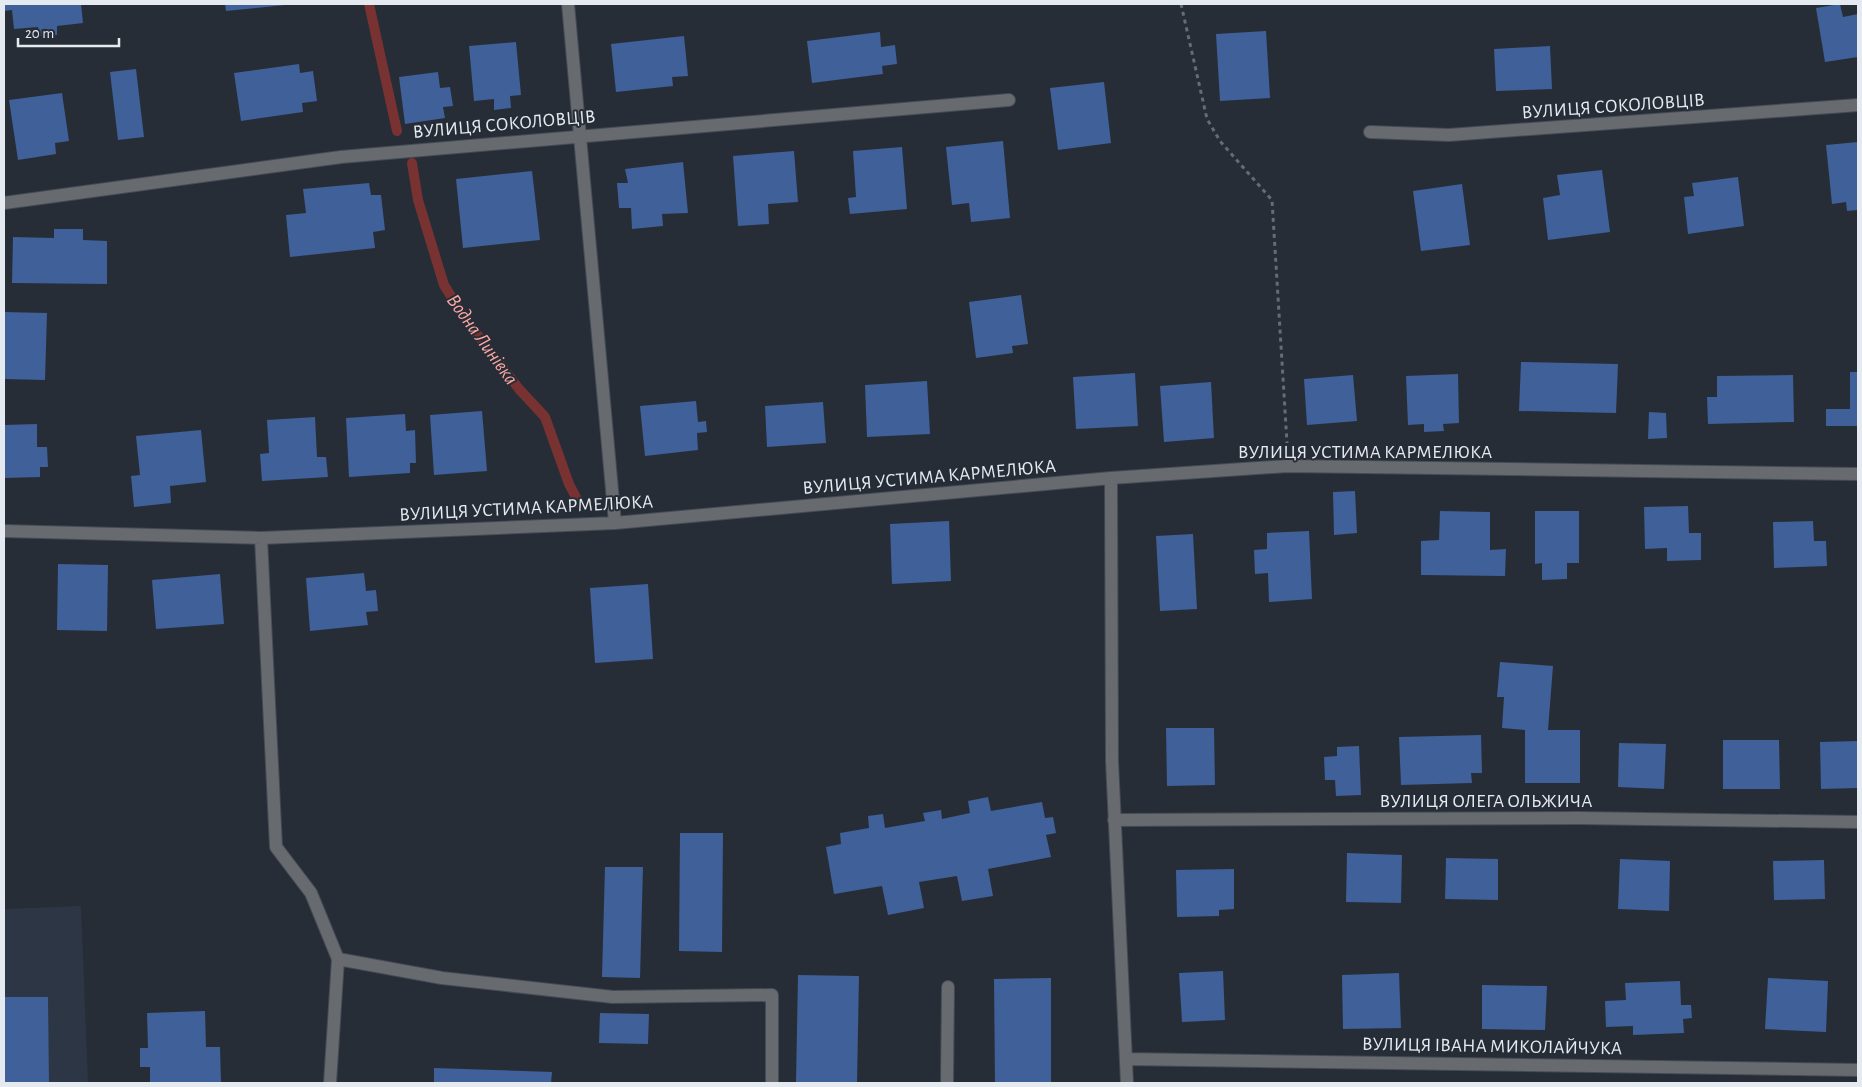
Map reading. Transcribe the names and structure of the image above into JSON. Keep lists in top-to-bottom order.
{
  "streets": {
    "street": [
      "ВУЛИЦЯ СОКОЛОВЦІВ",
      "ВУЛИЦЯ УСТИМА КАРМЕЛЮКА",
      "ВУЛИЦЯ ОЛЕГА ОЛЬЖИЧА",
      "ВУЛИЦЯ ІВАНА МИКОЛАЙЧУКА"
    ]
  },
  "water": ["Водна Линівка"],
  "scale_bar": "20 m"
}
